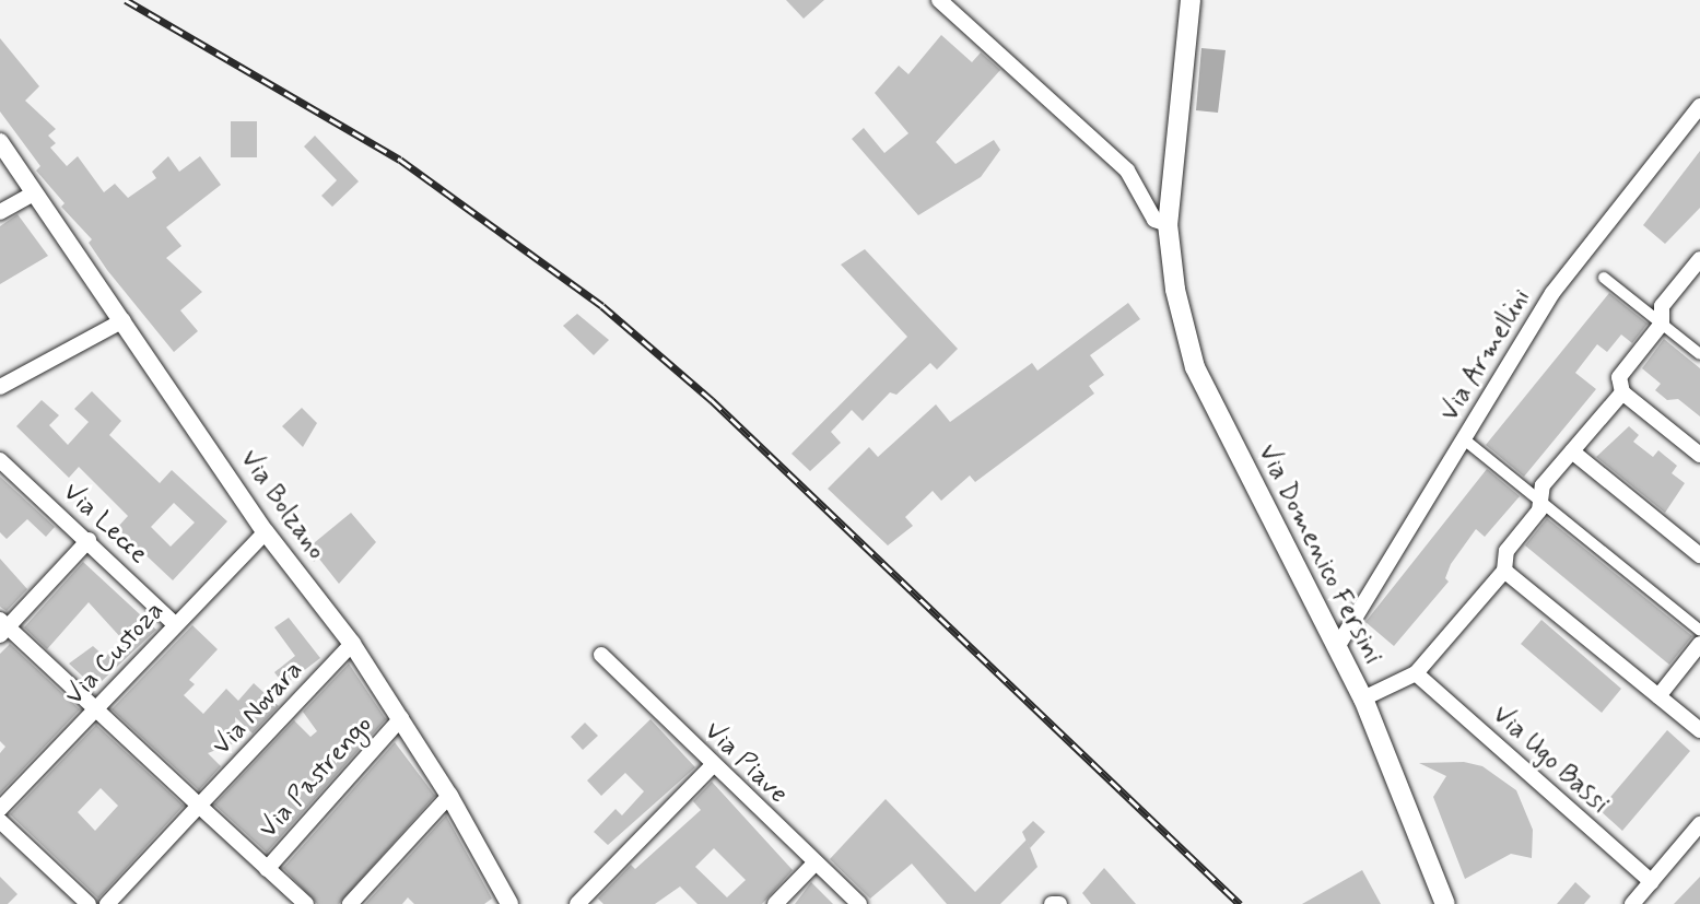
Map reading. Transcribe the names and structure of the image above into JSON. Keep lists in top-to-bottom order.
{
  "streets": {
    "main road": ["Via Domenico Fersini"],
    "street": [
      "Via Armellini",
      "Via Bolzano",
      "Via Lecce",
      "Via Custoza",
      "Via Novara",
      "Via Ugo Bassi",
      "Via Piave",
      "Via Pastrengo"
    ]
  },
  "crossings": [
    ["Via Armellini", "Via Domenico Fersini"],
    ["Via Bolzano", "Via Custoza"],
    ["Via Bolzano", "Via Novara"],
    ["Via Bolzano", "Via Pastrengo"],
    ["Via Lecce", "Via Custoza"]
  ]
}
